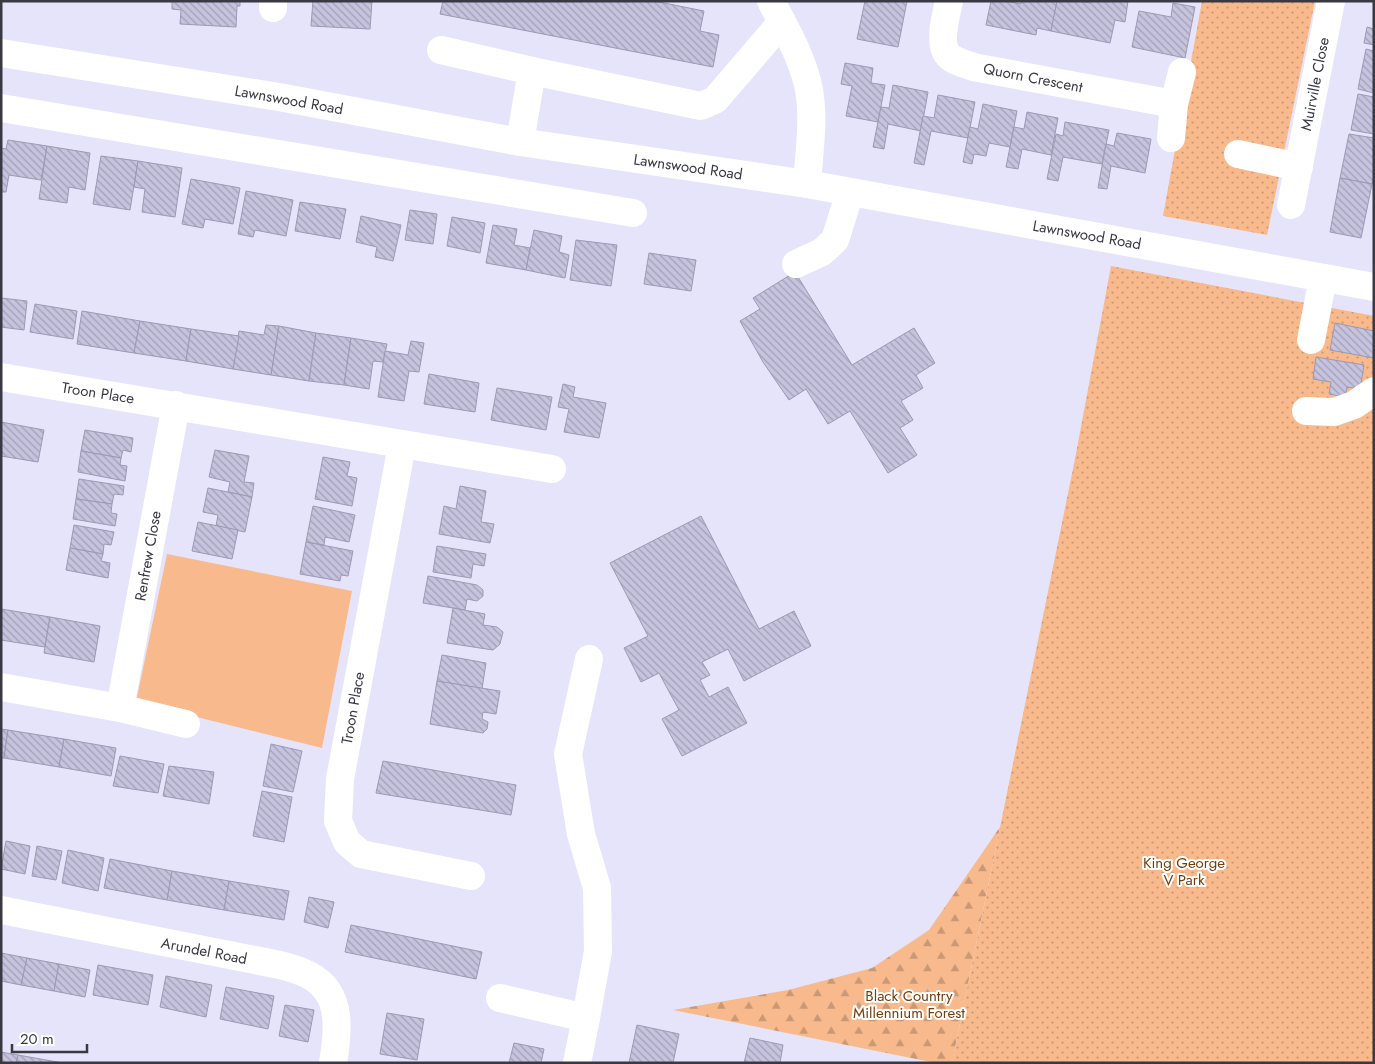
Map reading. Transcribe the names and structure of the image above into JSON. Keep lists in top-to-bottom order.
{
  "streets": {
    "street": [
      "Quorn Crescent",
      "Muirville Close",
      "Lawnswood Road",
      "Troon Place",
      "Renfrew Close",
      "Arundel Road"
    ]
  },
  "crossings": [
    ["Troon Place", "Renfrew Close"]
  ],
  "parks": ["King George V Park", "Black Country Millennium Forest"],
  "scale_bar": "20 m"
}
